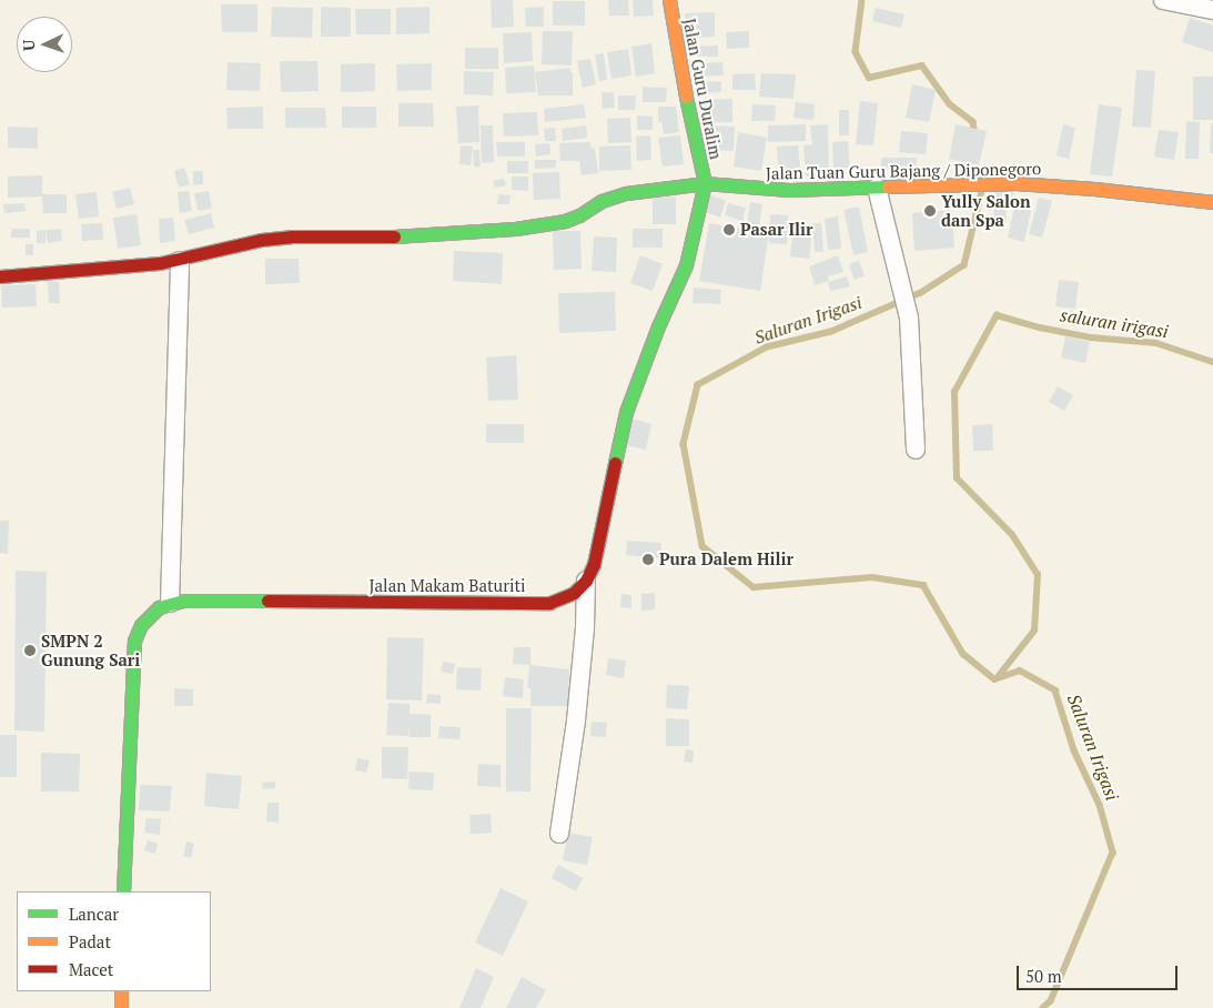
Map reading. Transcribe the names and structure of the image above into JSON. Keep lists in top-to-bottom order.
{
  "streets": {
    "street": ["Jalan Guru Duralim", "Jalan Tuan Guru Bajang / Diponegoro", "Jalan Makam Baturiti"]
  },
  "crossings": [
    ["Jalan Guru Duralim", "Jalan Tuan Guru Bajang / Diponegoro"]
  ],
  "water": ["Saluran Irigasi", "saluran irigasi"],
  "places": [
    "Yully Salon dan Spa",
    "Pasar Ilir",
    "Pura Dalem Hilir",
    "SMPN 2 Gunung Sari"
  ],
  "legend": ["Lancar", "Padat", "Macet"],
  "scale_bar": "50 m",
  "north": "left"
}
